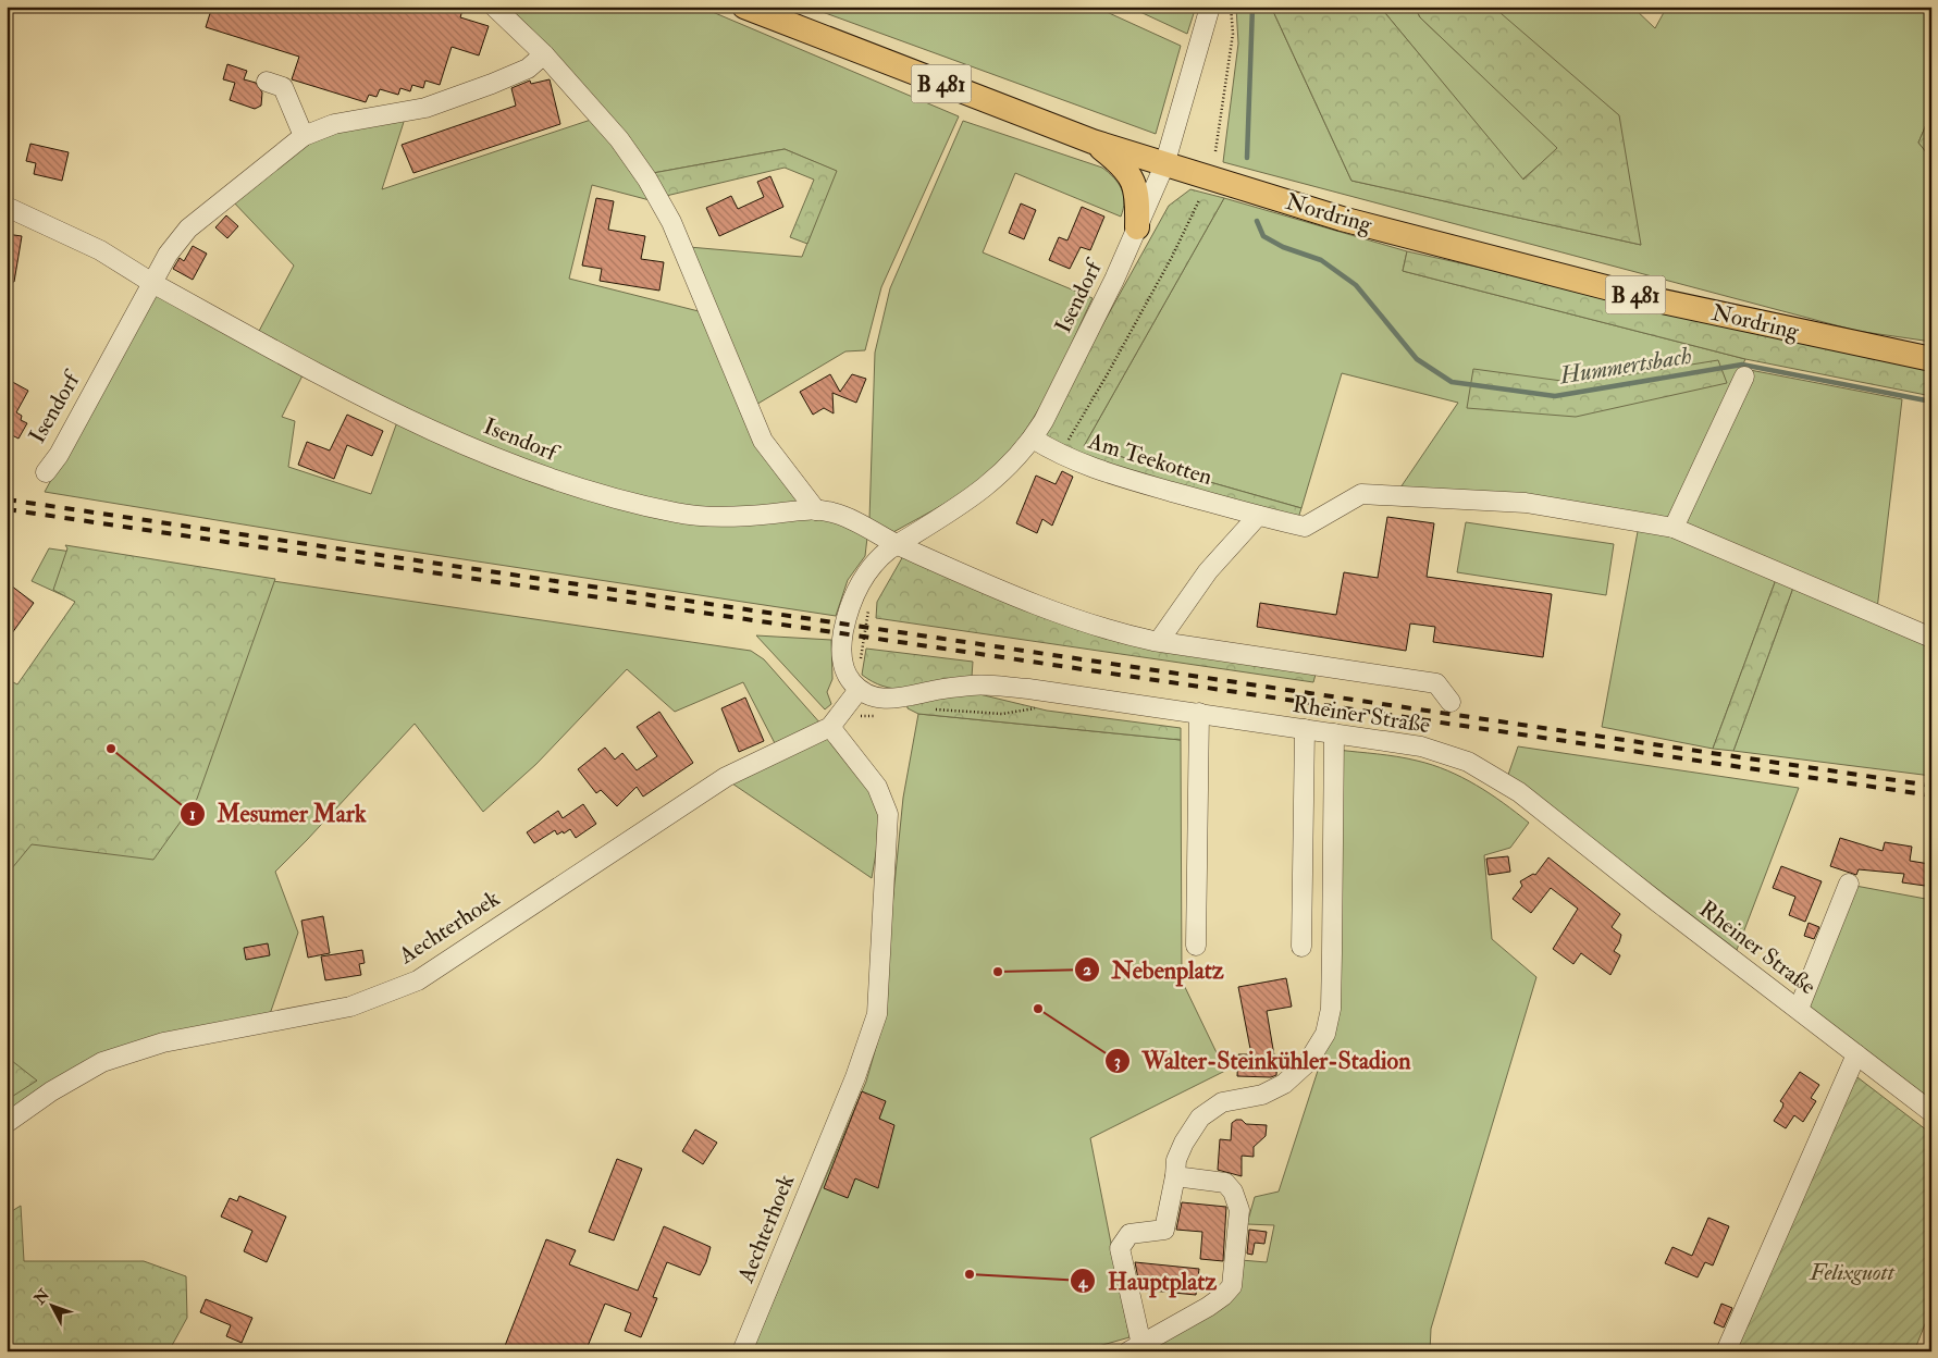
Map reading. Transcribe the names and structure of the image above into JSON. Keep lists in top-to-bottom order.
{
  "streets": {
    "main road": ["B 481", "Nordring"],
    "street": [
      "Isendorf",
      "Am Teekotten",
      "Rheiner Straße",
      "Aechterhoek"
    ]
  },
  "crossings": [
    ["Nordring", "Isendorf"],
    ["Isendorf", "Am Teekotten"],
    ["Isendorf", "Rheiner Straße"],
    ["Isendorf", "Aechterhoek"],
    ["Rheiner Straße", "Aechterhoek"]
  ],
  "water": ["Hummertsbach"],
  "parks": ["Felixguott"],
  "places": [
    "Mesumer Mark",
    "Nebenplatz",
    "Walter-Steinkühler-Stadion",
    "Hauptplatz"
  ],
  "north": "top left"
}
